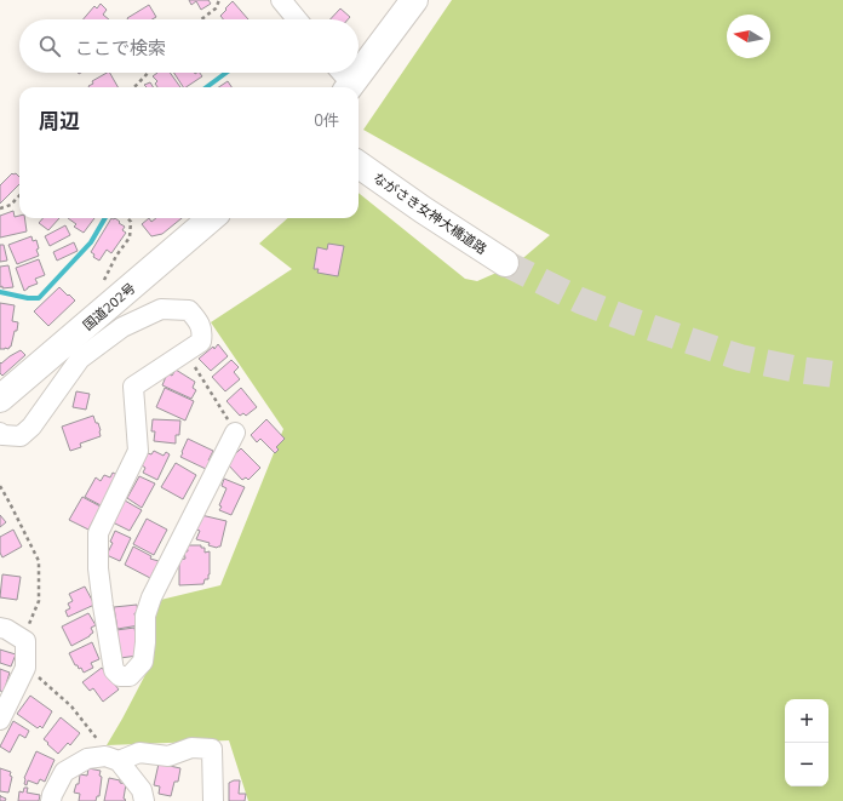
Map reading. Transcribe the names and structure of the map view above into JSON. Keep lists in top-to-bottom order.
{
  "streets": {
    "main road": ["ながさき女神大橋道路", "国道202号"]
  },
  "north": "left",
  "page": {
    "search": "ここで検索",
    "heading": ["周辺", "0件"],
    "map_buttons": ["+", "−"]
  }
}
